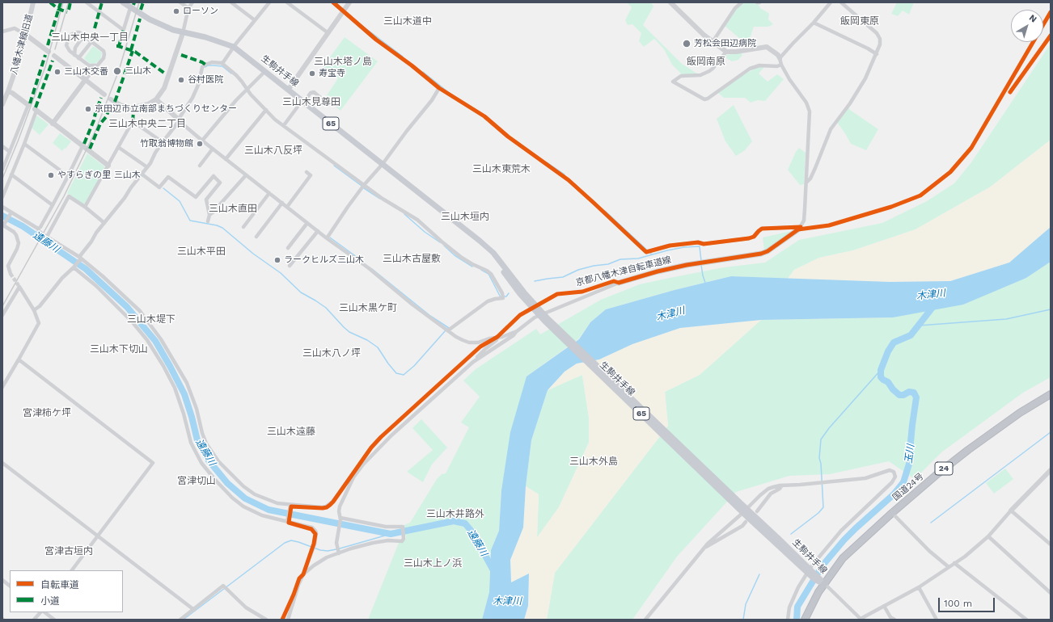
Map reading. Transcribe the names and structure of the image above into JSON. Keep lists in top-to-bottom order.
{
  "streets": {
    "highway": ["24", "国道24号"],
    "main road": ["生駒井手線", "65", "京都八幡木津自転車道線"],
    "street": ["八幡木津線旧道"]
  },
  "crossings": [
    ["生駒井手線", "国道24号"]
  ],
  "districts": [
    "三山木道中",
    "飯岡東原",
    "三山木中央一丁目",
    "三山木塔ノ島",
    "飯岡南原",
    "三山木見尊田",
    "三山木中央二丁目",
    "三山木八反坪",
    "三山木東荒木",
    "三山木直田",
    "三山木垣内",
    "三山木平田",
    "三山木古屋敷",
    "三山木黒ケ町",
    "三山木堤下",
    "三山木下切山",
    "三山木八ノ坪",
    "宮津柿ケ坪",
    "三山木遠藤",
    "三山木外島",
    "宮津切山",
    "三山木井路外",
    "宮津古垣内",
    "三山木上ノ浜"
  ],
  "water": ["遠藤川", "木津川", "玉川"],
  "places": [
    "ローソン",
    "芳松会田辺病院",
    "三山木",
    "三山木交番",
    "寿宝寺",
    "谷村医院",
    "京田辺市立南部まちづくりセンター",
    "竹取翁博物館",
    "やすらぎの里 三山木",
    "ラークヒルズ三山木"
  ],
  "legend": ["自転車道", "小道"],
  "scale_bar": "100 m",
  "north": "top right"
}
